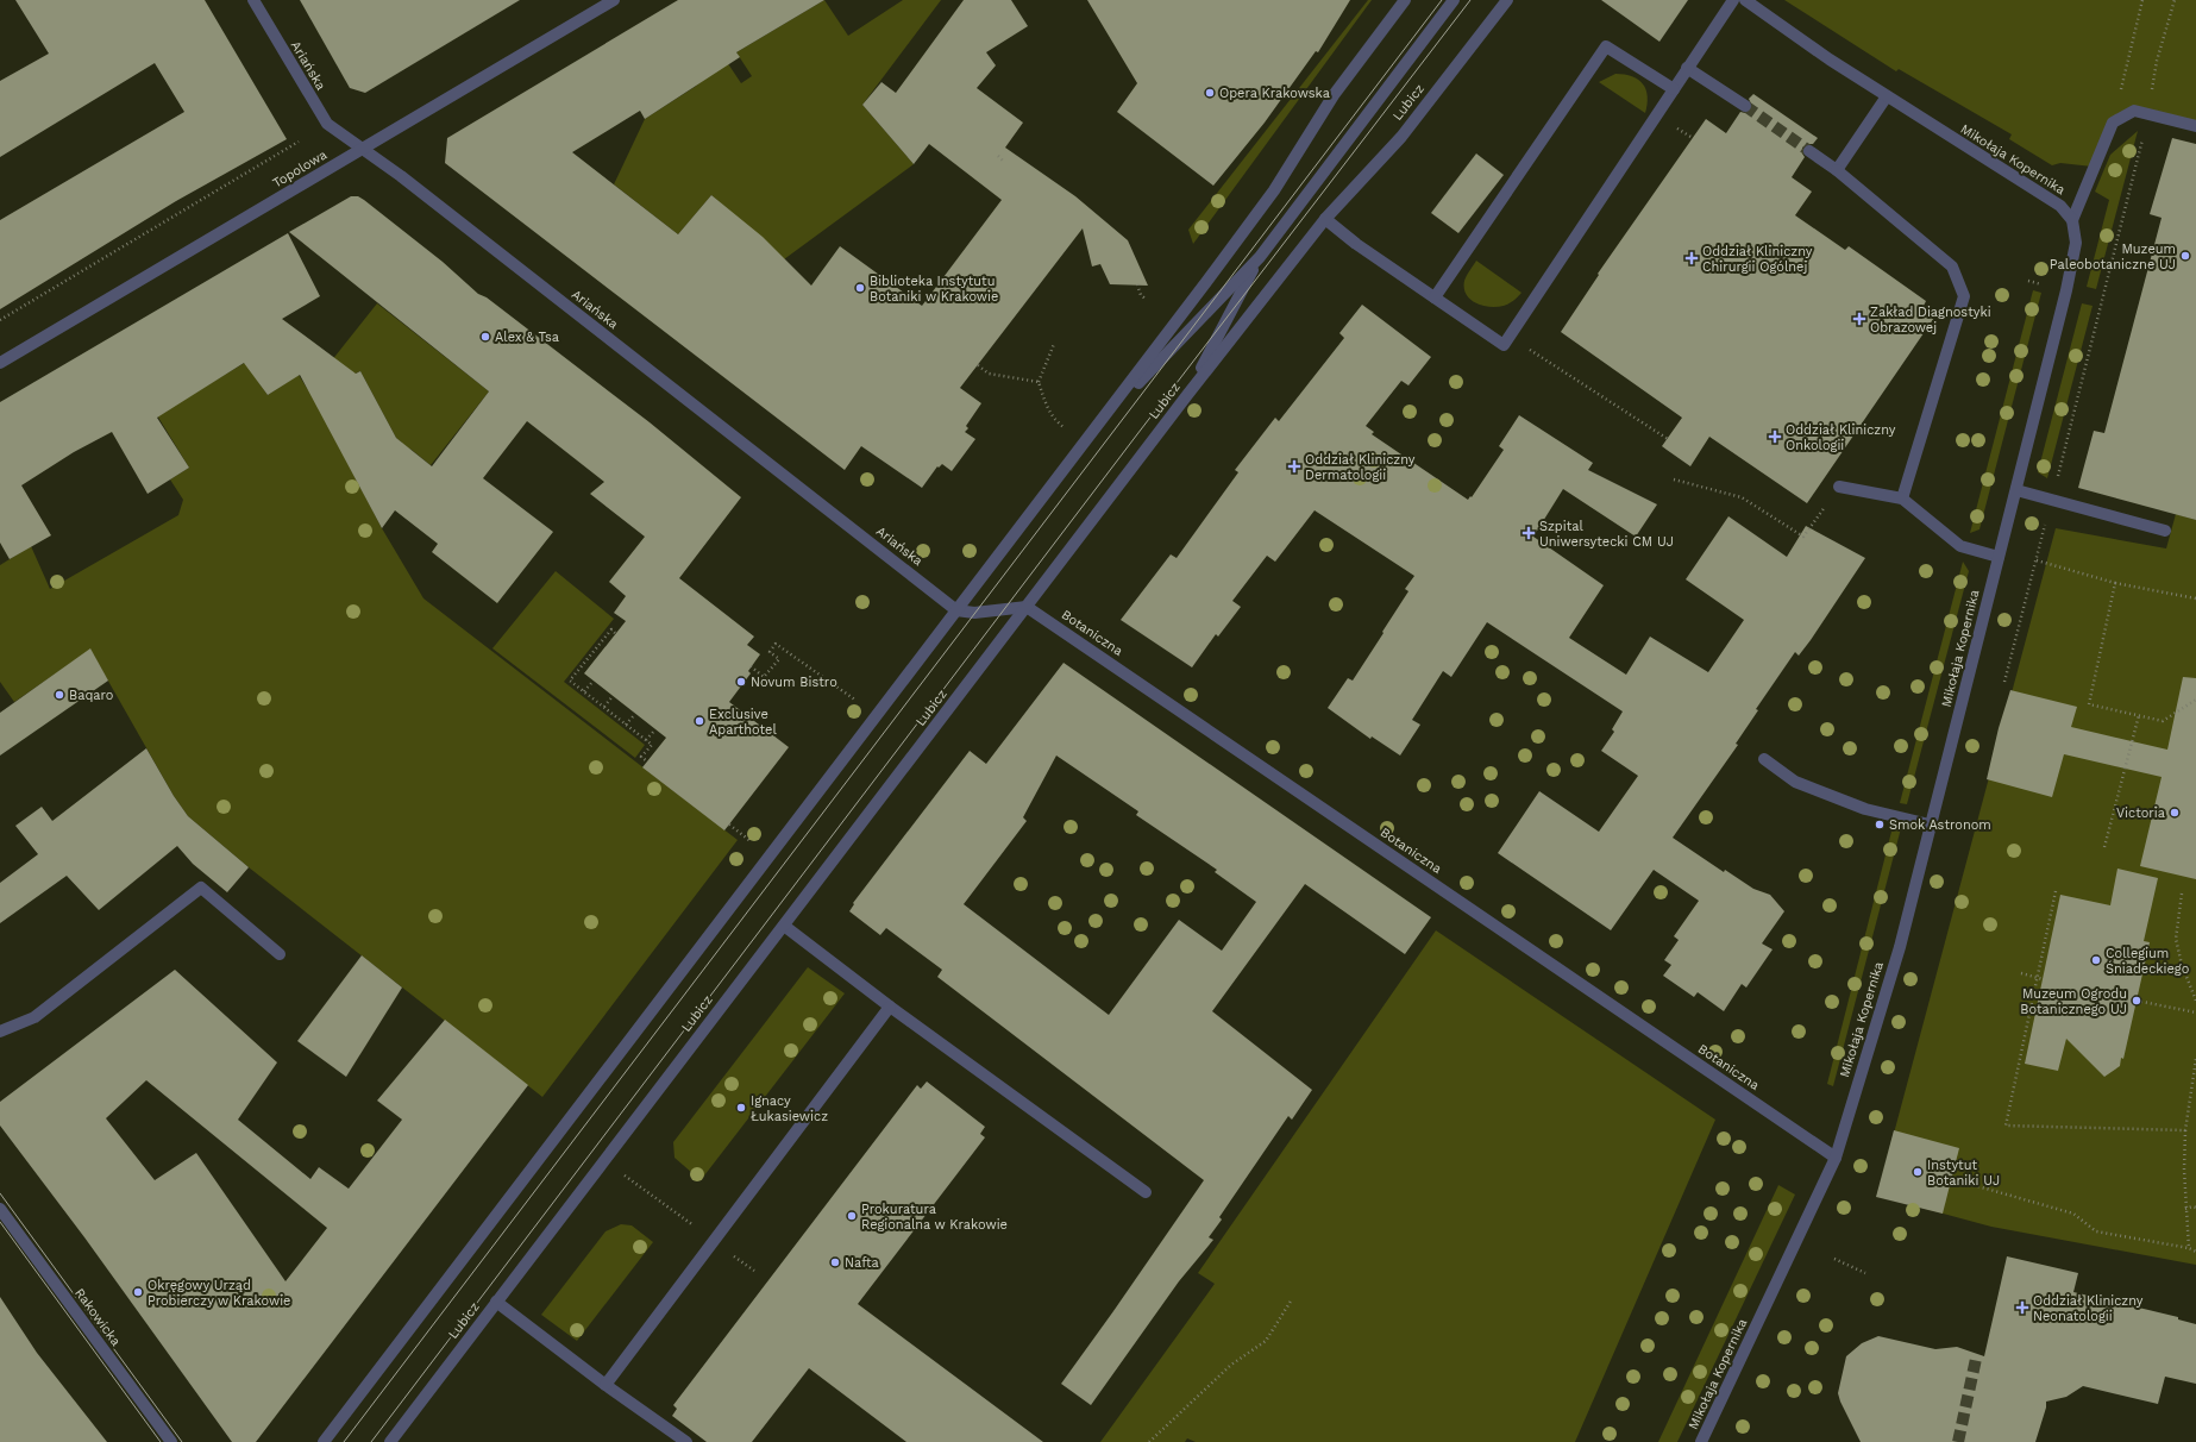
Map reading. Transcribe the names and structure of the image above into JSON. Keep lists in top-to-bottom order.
{
  "streets": {
    "street": [
      "Ariańska",
      "Lubicz",
      "Mikołaja Kopernika",
      "Topolowa",
      "Botaniczna",
      "Rakowicka"
    ]
  },
  "crossings": [
    ["Ariańska", "Topolowa"],
    ["Lubicz", "Botaniczna"],
    ["Mikołaja Kopernika", "Botaniczna"]
  ],
  "places": {
    "other": [
      "Opera Krakowska",
      "Muzeum Paleobotaniczne UJ",
      "Biblioteka Instytutu Botaniki w Krakowie",
      "Alex & Tsa",
      "Novum Bistro",
      "Baqaro",
      "Exclusive Aparthotel",
      "Victoria",
      "Smok Astronom",
      "Collegium Śniadeckiego",
      "Muzeum Ogrodu Botanicznego UJ",
      "Ignacy Łukasiewicz",
      "Instytut Botaniki UJ",
      "Prokuratura Regionalna w Krakowie",
      "Nafta",
      "Okręgowy Urząd Probierczy w Krakowie"
    ],
    "health": [
      "Oddział Kliniczny Chirurgii Ogólnej",
      "Zakład Diagnostyki Obrazowej",
      "Oddział Kliniczny Onkologii",
      "Oddział Kliniczny Dermatologii",
      "Szpital Uniwersytecki CM UJ",
      "Oddział Kliniczny Neonatologii"
    ]
  }
}
